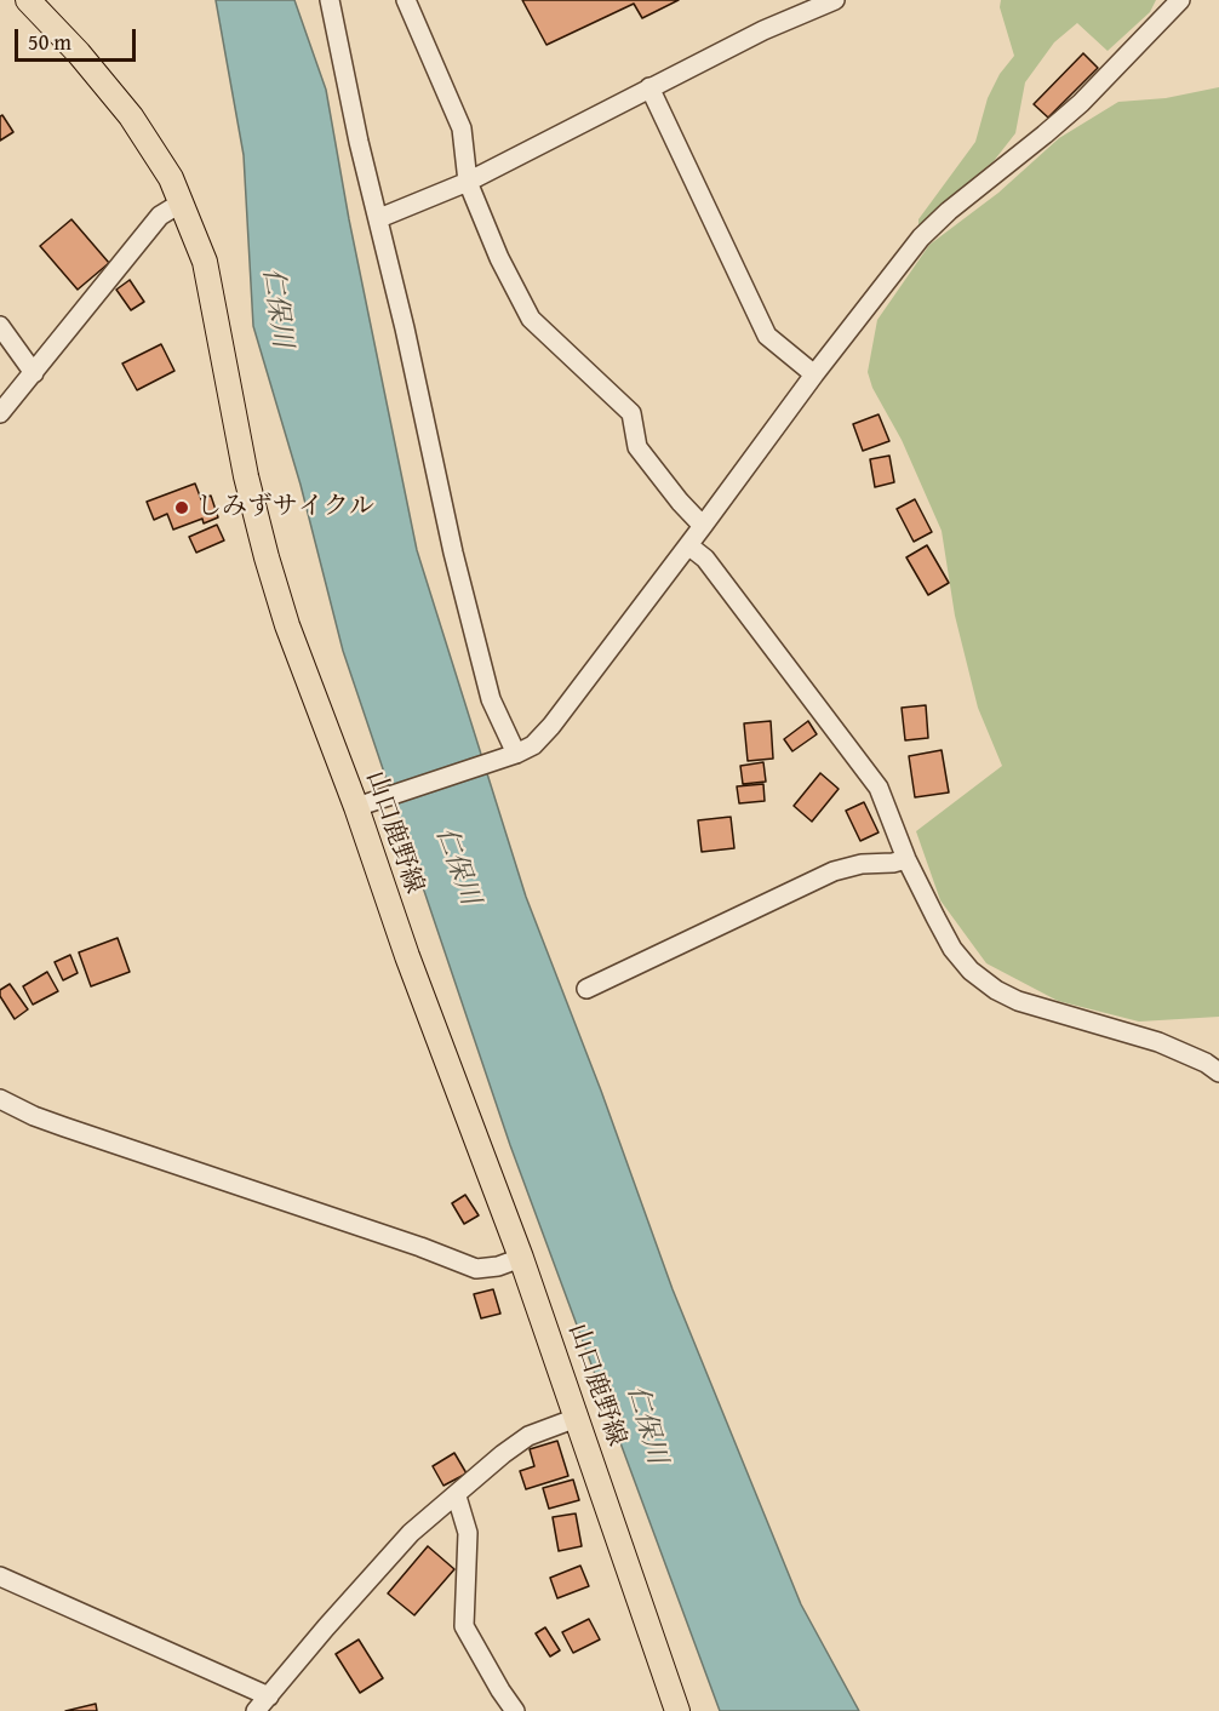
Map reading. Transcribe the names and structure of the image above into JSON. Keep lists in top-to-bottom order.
{
  "streets": {
    "main road": ["山口鹿野線"]
  },
  "water": ["仁保川"],
  "places": ["しみずサイクル"],
  "scale_bar": "50 m"
}
